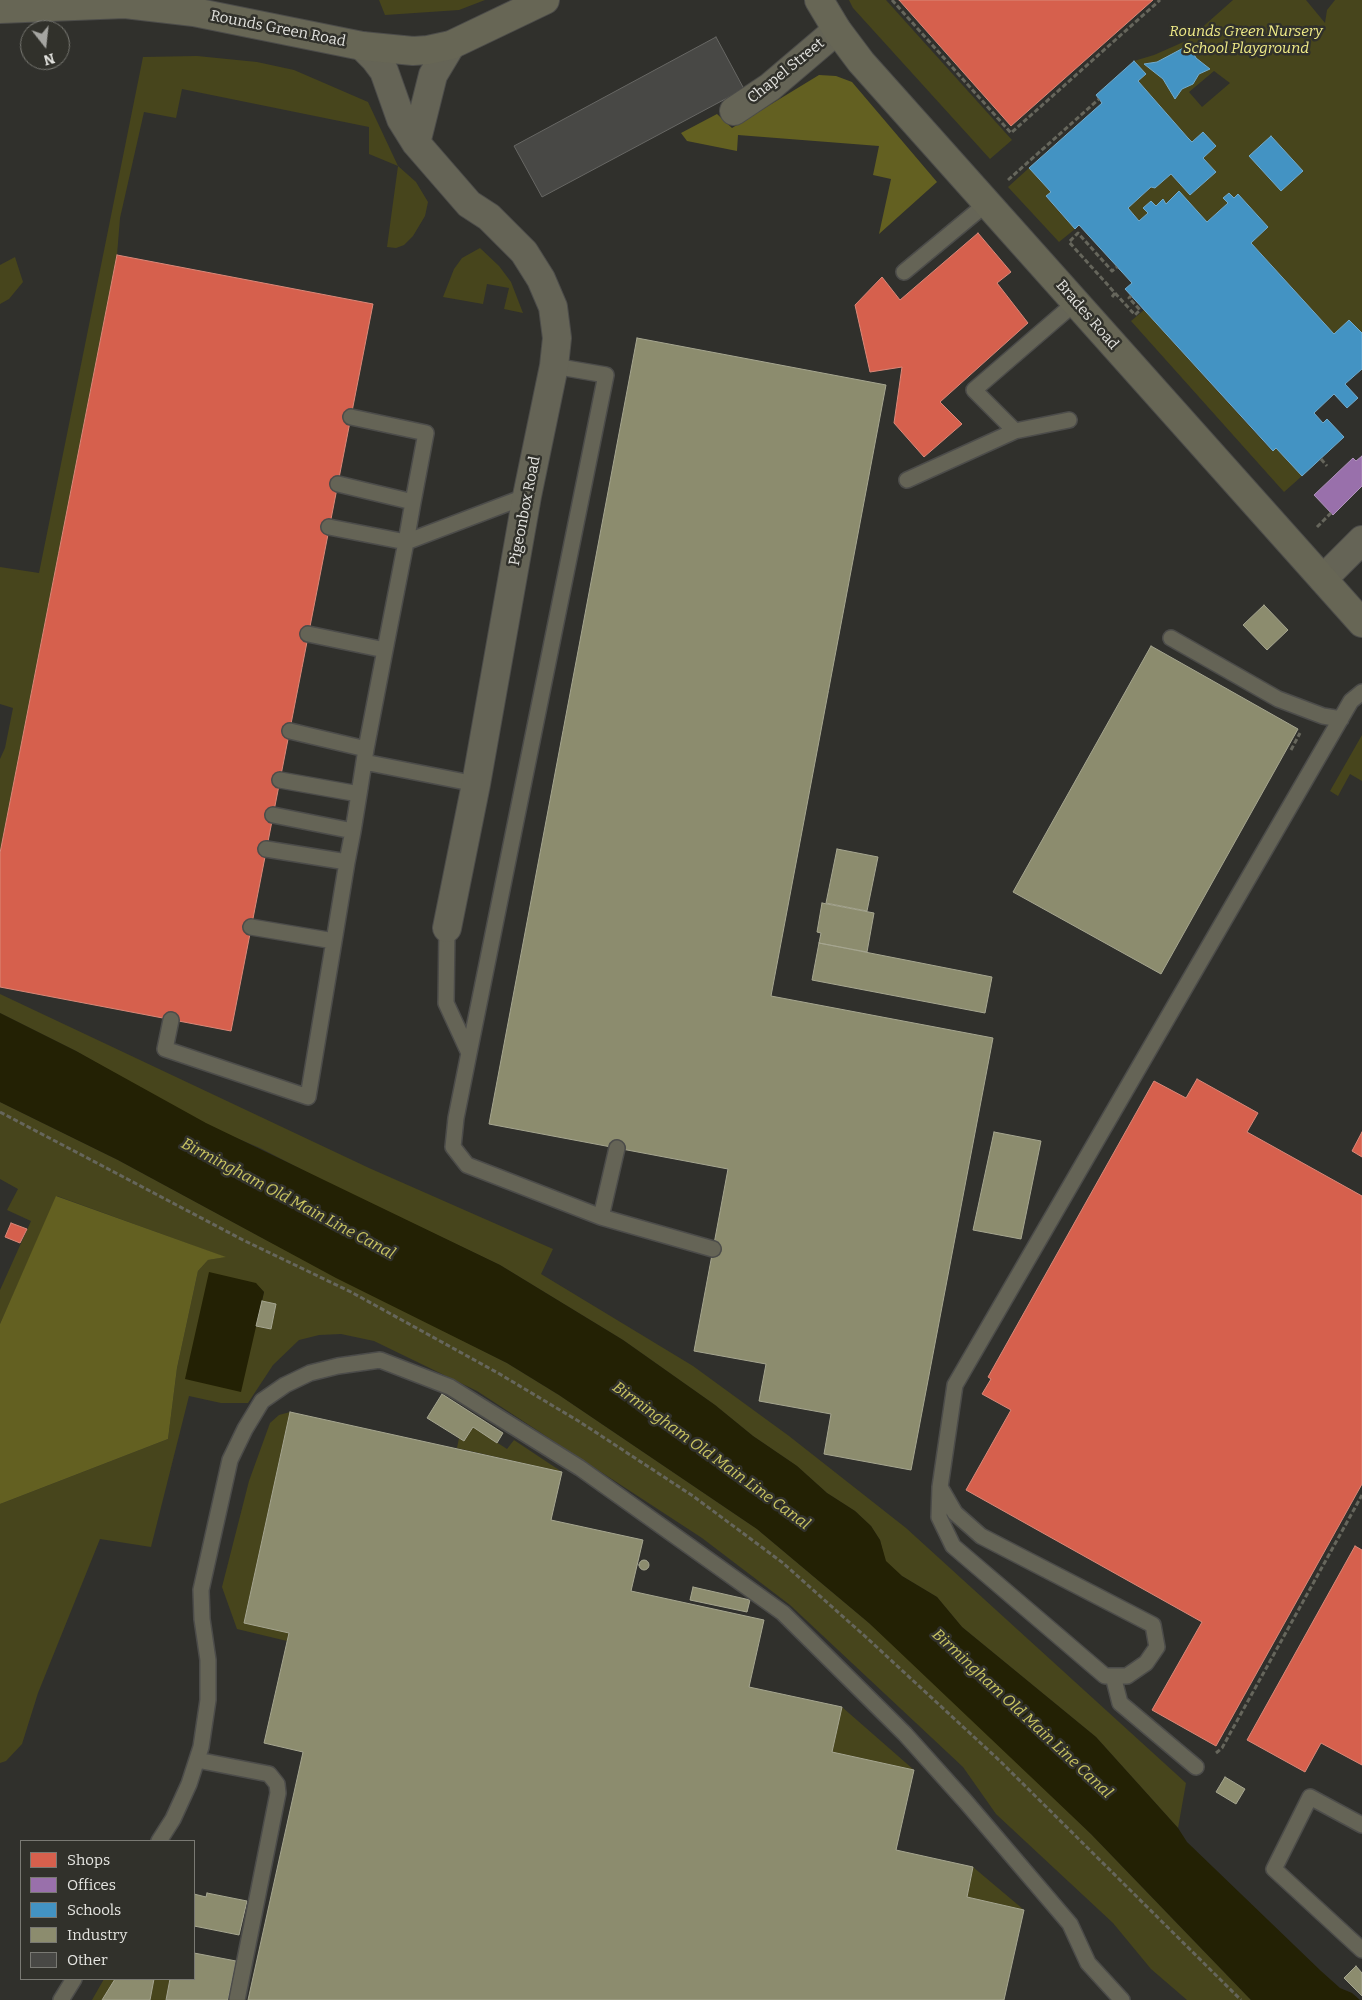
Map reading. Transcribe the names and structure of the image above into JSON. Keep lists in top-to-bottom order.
{
  "streets": {
    "street": [
      "Rounds Green Road",
      "Chapel Street",
      "Brades Road",
      "Pigeonbox Road"
    ]
  },
  "crossings": [
    ["Rounds Green Road", "Pigeonbox Road"],
    ["Chapel Street", "Brades Road"]
  ],
  "water": ["Birmingham Old Main Line Canal"],
  "parks": ["Rounds Green Nursery School Playground"],
  "legend": [
    "Shops",
    "Offices",
    "Schools",
    "Industry",
    "Other"
  ],
  "north": "bottom"
}
